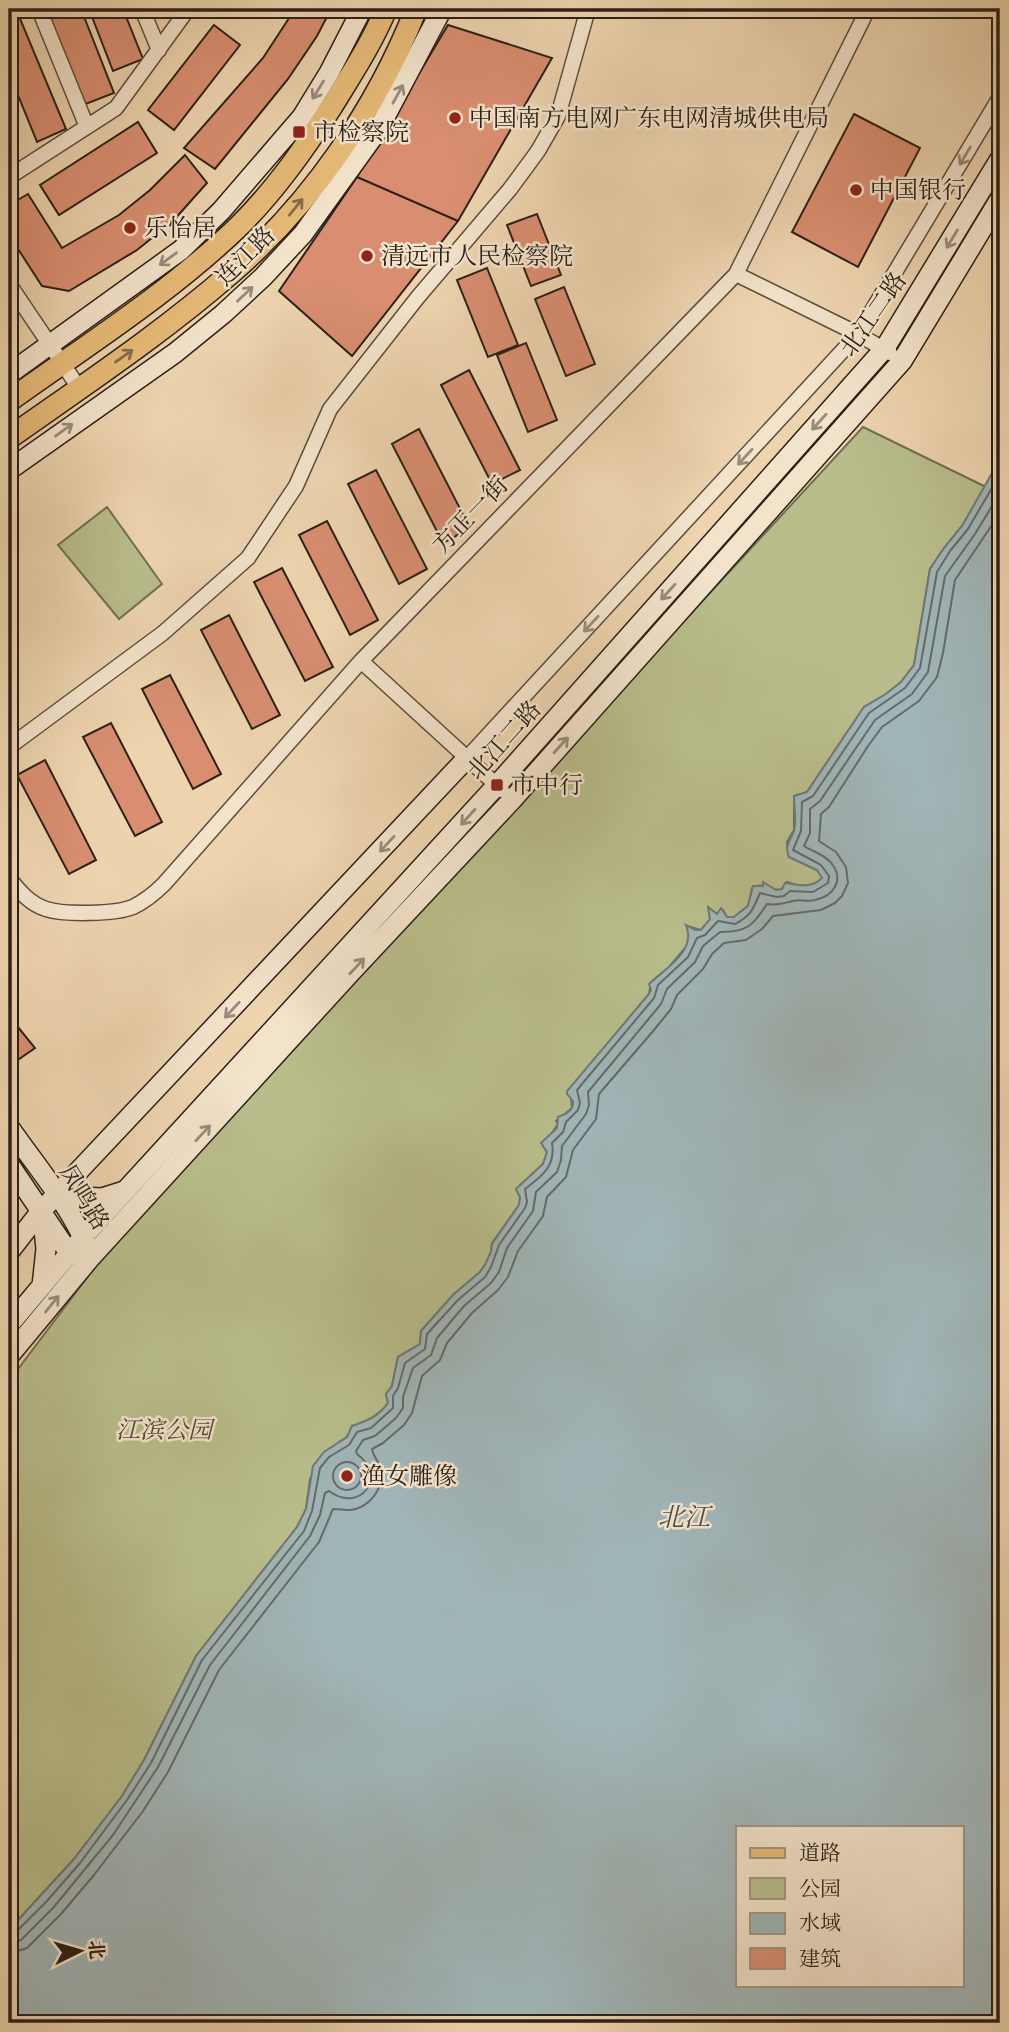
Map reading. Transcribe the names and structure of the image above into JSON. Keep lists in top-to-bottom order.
{
  "streets": {
    "main road": ["连江路", "北江二路", "凤鸣路"],
    "street": ["方正一街"]
  },
  "crossings": [
    ["北江二路", "凤鸣路"]
  ],
  "water": ["北江"],
  "parks": ["江滨公园"],
  "places": {
    "other": [
      "中国南方电网广东电网清城供电局",
      "中国银行",
      "乐怡居",
      "清远市人民检察院",
      "渔女雕像"
    ],
    "transit": ["市检察院", "市中行"]
  },
  "legend": [
    "道路",
    "公园",
    "水域",
    "建筑"
  ],
  "north": "right"
}
